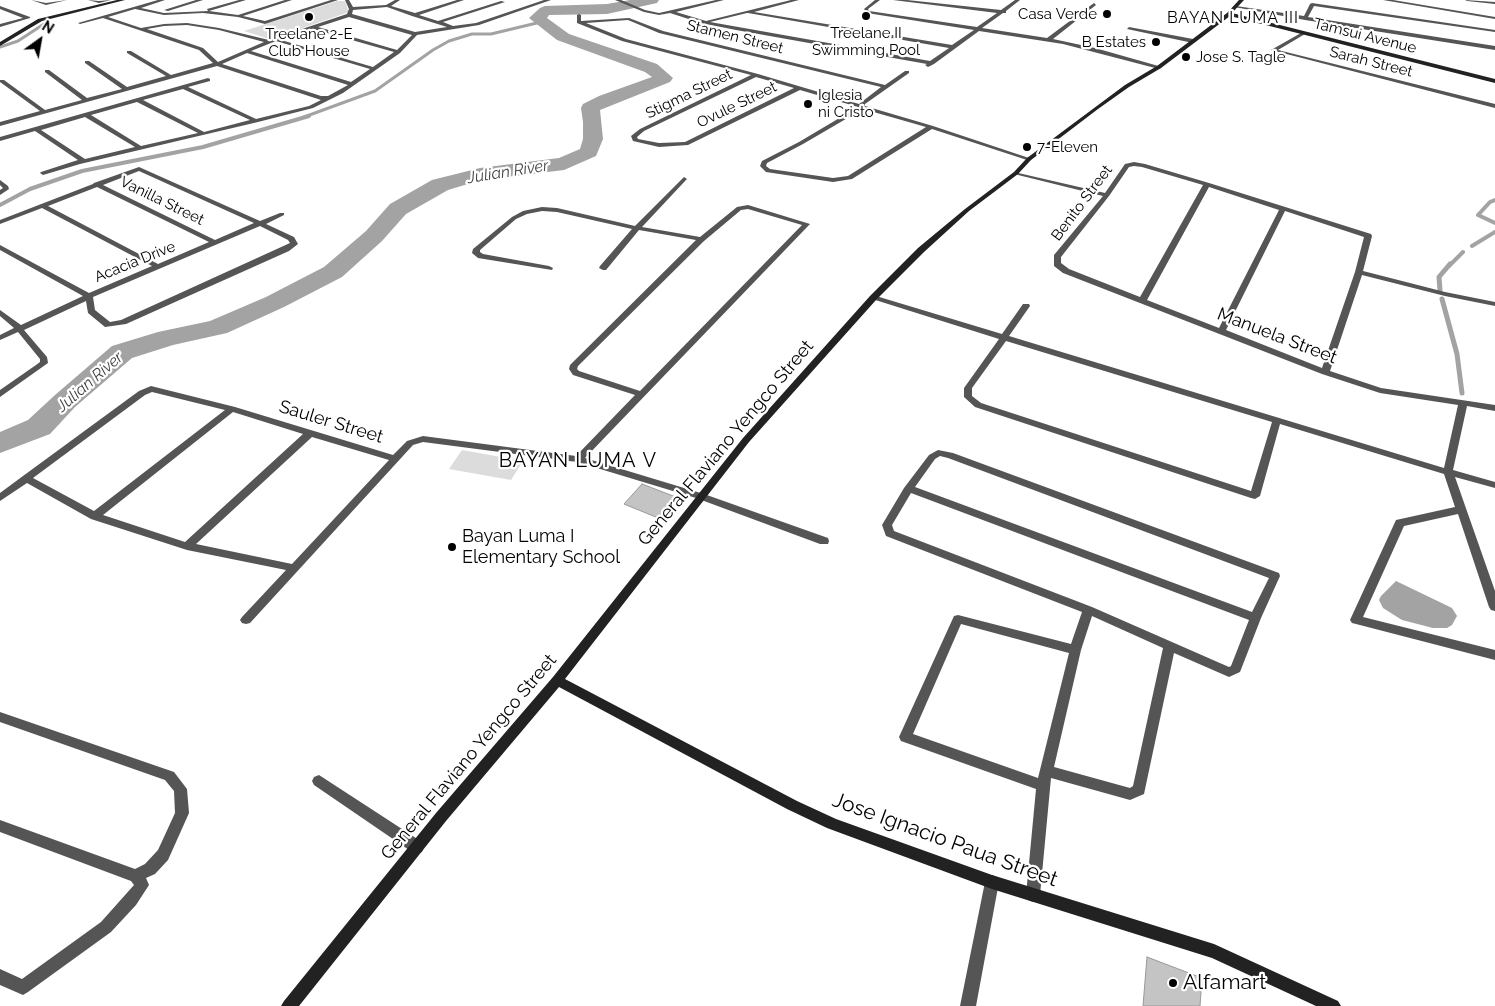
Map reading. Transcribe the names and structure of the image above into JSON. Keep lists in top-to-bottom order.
{
  "streets": {
    "main road": ["Tamsui Avenue", "General Flaviano Yengco Street", "Jose Ignacio Paua Street"],
    "street": [
      "Stamen Street",
      "Sarah Street",
      "Stigma Street",
      "Ovule Street",
      "Vanilla Street",
      "Benito Street",
      "Acacia Drive",
      "Manuela Street",
      "Sauler Street"
    ]
  },
  "crossings": [
    ["Tamsui Avenue", "Sarah Street"],
    ["Tamsui Avenue", "General Flaviano Yengco Street"],
    ["Stigma Street", "Ovule Street"],
    ["Vanilla Street", "Acacia Drive"],
    ["Benito Street", "Manuela Street"],
    ["Sauler Street", "General Flaviano Yengco Street"],
    ["General Flaviano Yengco Street", "Jose Ignacio Paua Street"]
  ],
  "districts": ["BAYAN LUMA III", "BAYAN LUMA V"],
  "water": ["Julian River"],
  "places": [
    "Casa Verde",
    "Treelane II Swimming Pool",
    "Treelane 2-E Club House",
    "B Estates",
    "Jose S. Tagle",
    "Iglesia ni Cristo",
    "7-Eleven",
    "Bayan Luma I Elementary School",
    "Alfamart"
  ],
  "north": "top right"
}
